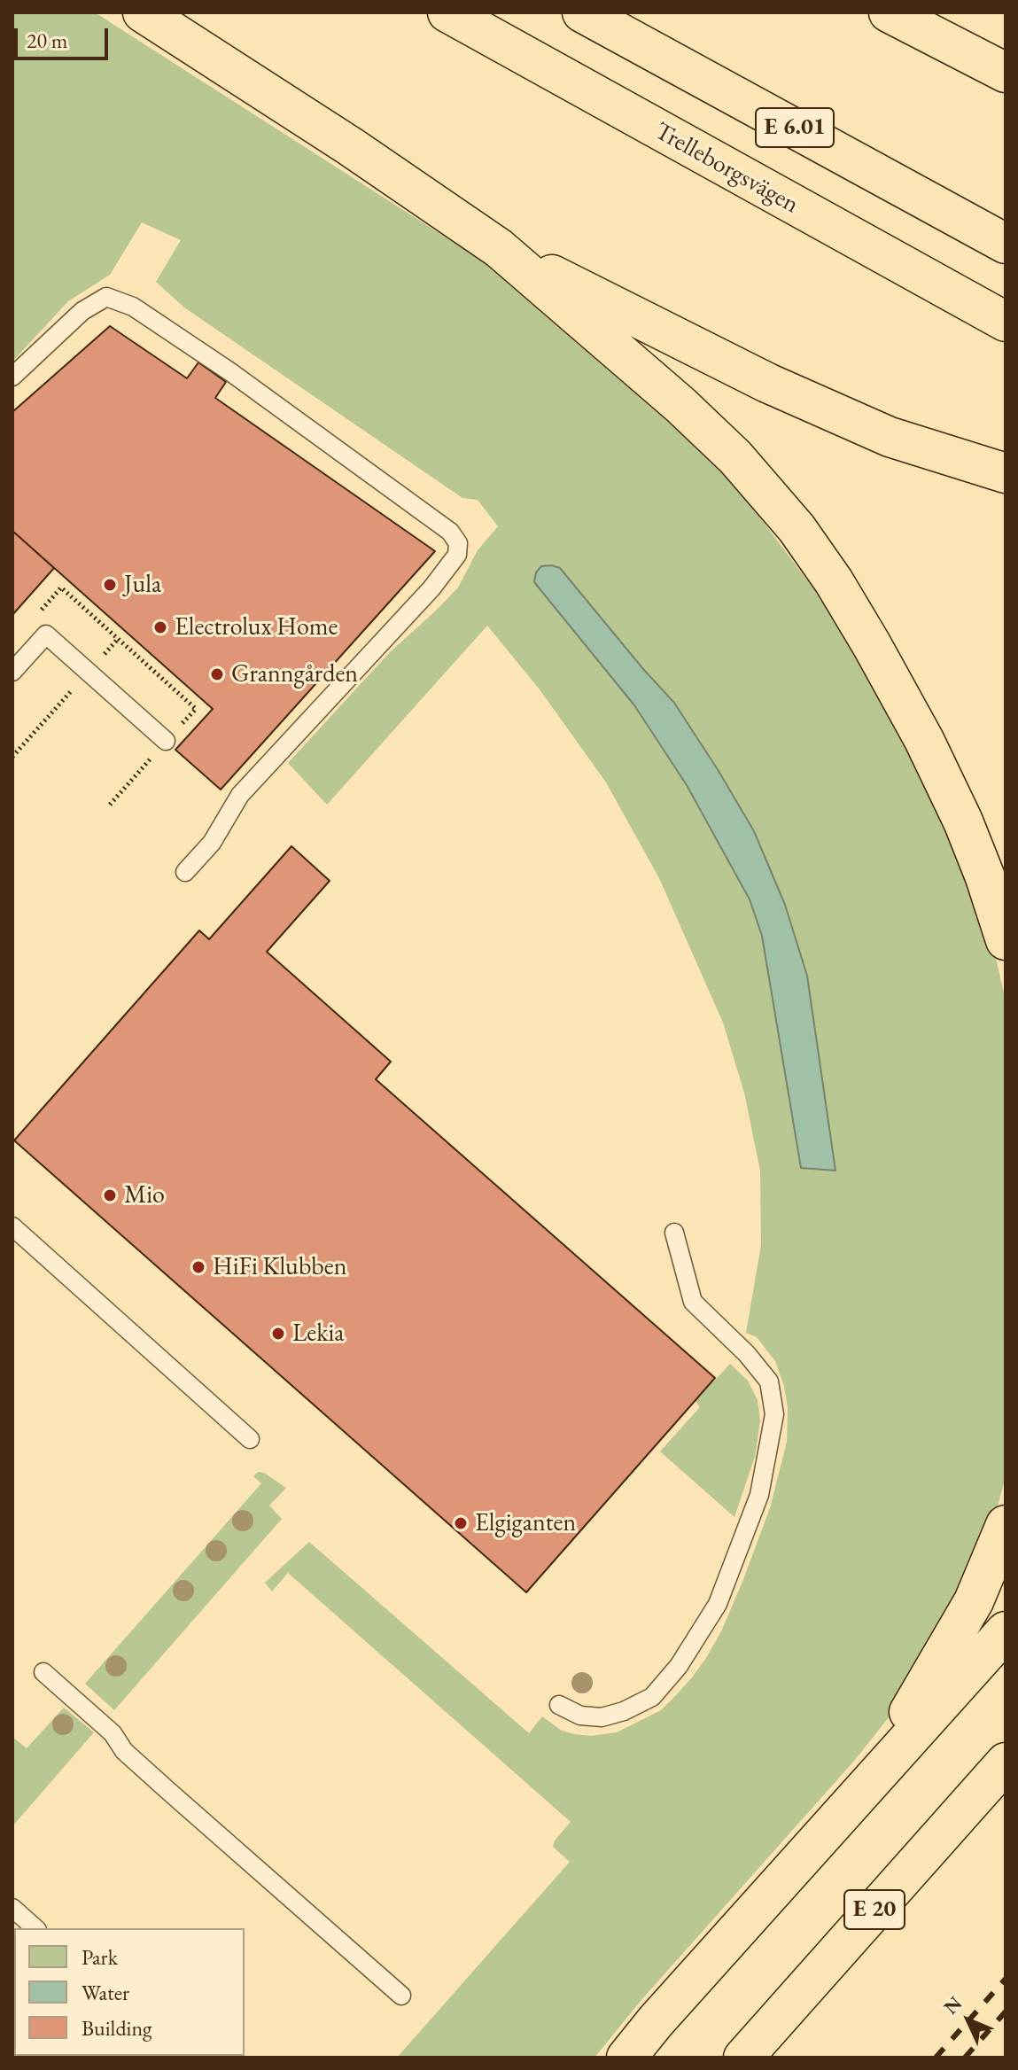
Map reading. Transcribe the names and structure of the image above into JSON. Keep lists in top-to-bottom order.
{
  "streets": {
    "highway": ["E 6.01", "Trelleborgsvägen", "E 20"]
  },
  "places": [
    "Jula",
    "Electrolux Home",
    "Granngården",
    "Mio",
    "HiFi Klubben",
    "Lekia",
    "Elgiganten"
  ],
  "legend": ["Park", "Water", "Building"],
  "scale_bar": "20 m",
  "north": "top left"
}
